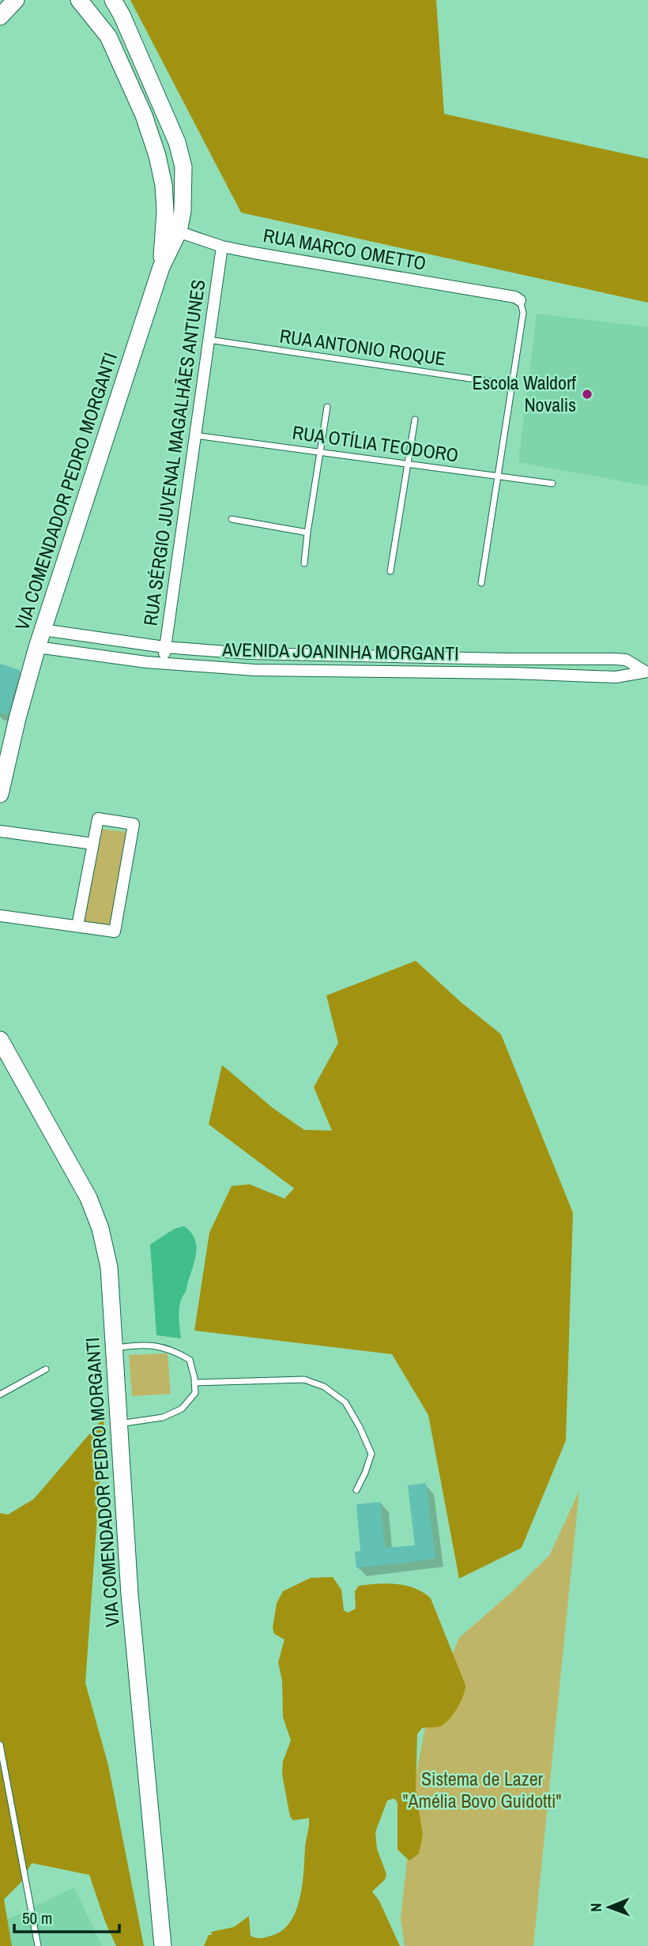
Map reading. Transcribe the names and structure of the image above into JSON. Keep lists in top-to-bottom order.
{
  "streets": {
    "street": [
      "RUA MARCO OMETTO",
      "RUA SÉRGIO JUVENAL MAGALHÃES ANTUNES",
      "VIA COMENDADOR PEDRO MORGANTI",
      "AVENIDA JOANINHA MORGANTI"
    ],
    "lane": ["RUA ANTONIO ROQUE", "RUA OTÍLIA TEODORO"]
  },
  "crossings": [
    ["RUA MARCO OMETTO", "RUA SÉRGIO JUVENAL MAGALHÃES ANTUNES"],
    ["RUA MARCO OMETTO", "VIA COMENDADOR PEDRO MORGANTI"],
    ["RUA ANTONIO ROQUE", "RUA SÉRGIO JUVENAL MAGALHÃES ANTUNES"],
    ["RUA OTÍLIA TEODORO", "RUA SÉRGIO JUVENAL MAGALHÃES ANTUNES"],
    ["RUA SÉRGIO JUVENAL MAGALHÃES ANTUNES", "AVENIDA JOANINHA MORGANTI"],
    ["VIA COMENDADOR PEDRO MORGANTI", "AVENIDA JOANINHA MORGANTI"]
  ],
  "parks": ["Sistema de Lazer \"Amélia Bovo Guidotti\""],
  "places": ["Escola Waldorf Novalis"],
  "scale_bar": "50 m",
  "north": "left"
}
